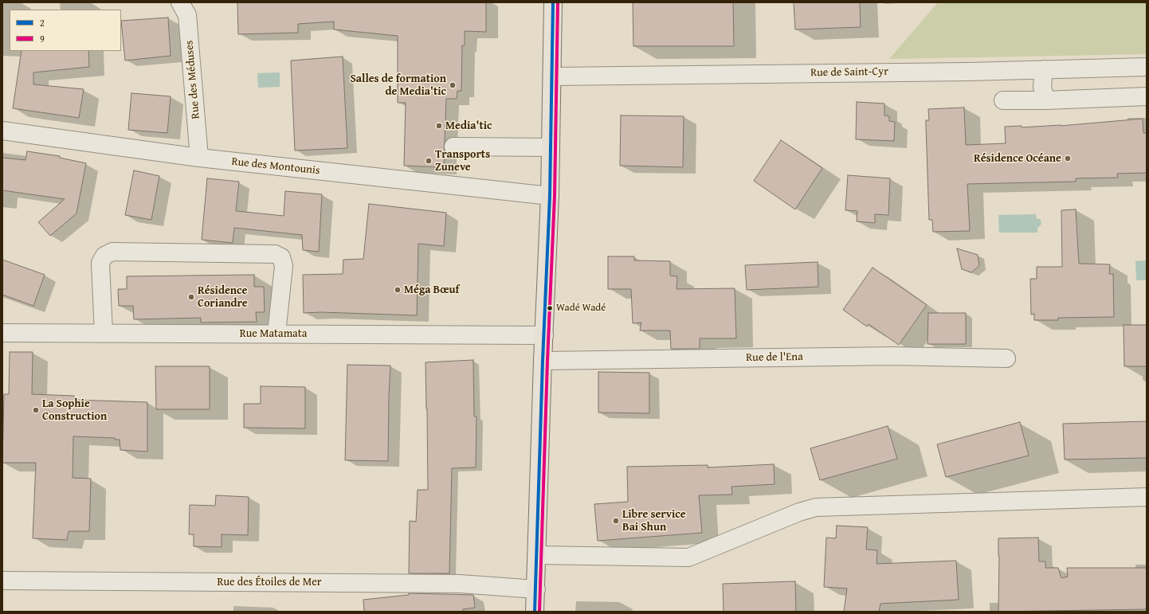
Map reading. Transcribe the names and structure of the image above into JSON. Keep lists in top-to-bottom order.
{
  "streets": {
    "street": [
      "Rue de Saint-Cyr",
      "Rue des Méduses",
      "Rue des Montounis",
      "Rue Matamata",
      "Rue de l'Ena",
      "Rue des Étoiles de Mer"
    ]
  },
  "crossings": [
    ["Rue des Méduses", "Rue des Montounis"]
  ],
  "places": [
    "Salles de formation de Media'tic",
    "Media'tic",
    "Résidence Océane",
    "Transports Zuneve",
    "Méga Bœuf",
    "Résidence Coriandre",
    "Wadé Wadé",
    "La Sophie Construction",
    "Libre service Bai Shun"
  ],
  "lines": ["transit line 2", "transit line 9"],
  "legend": ["2", "9"]
}
